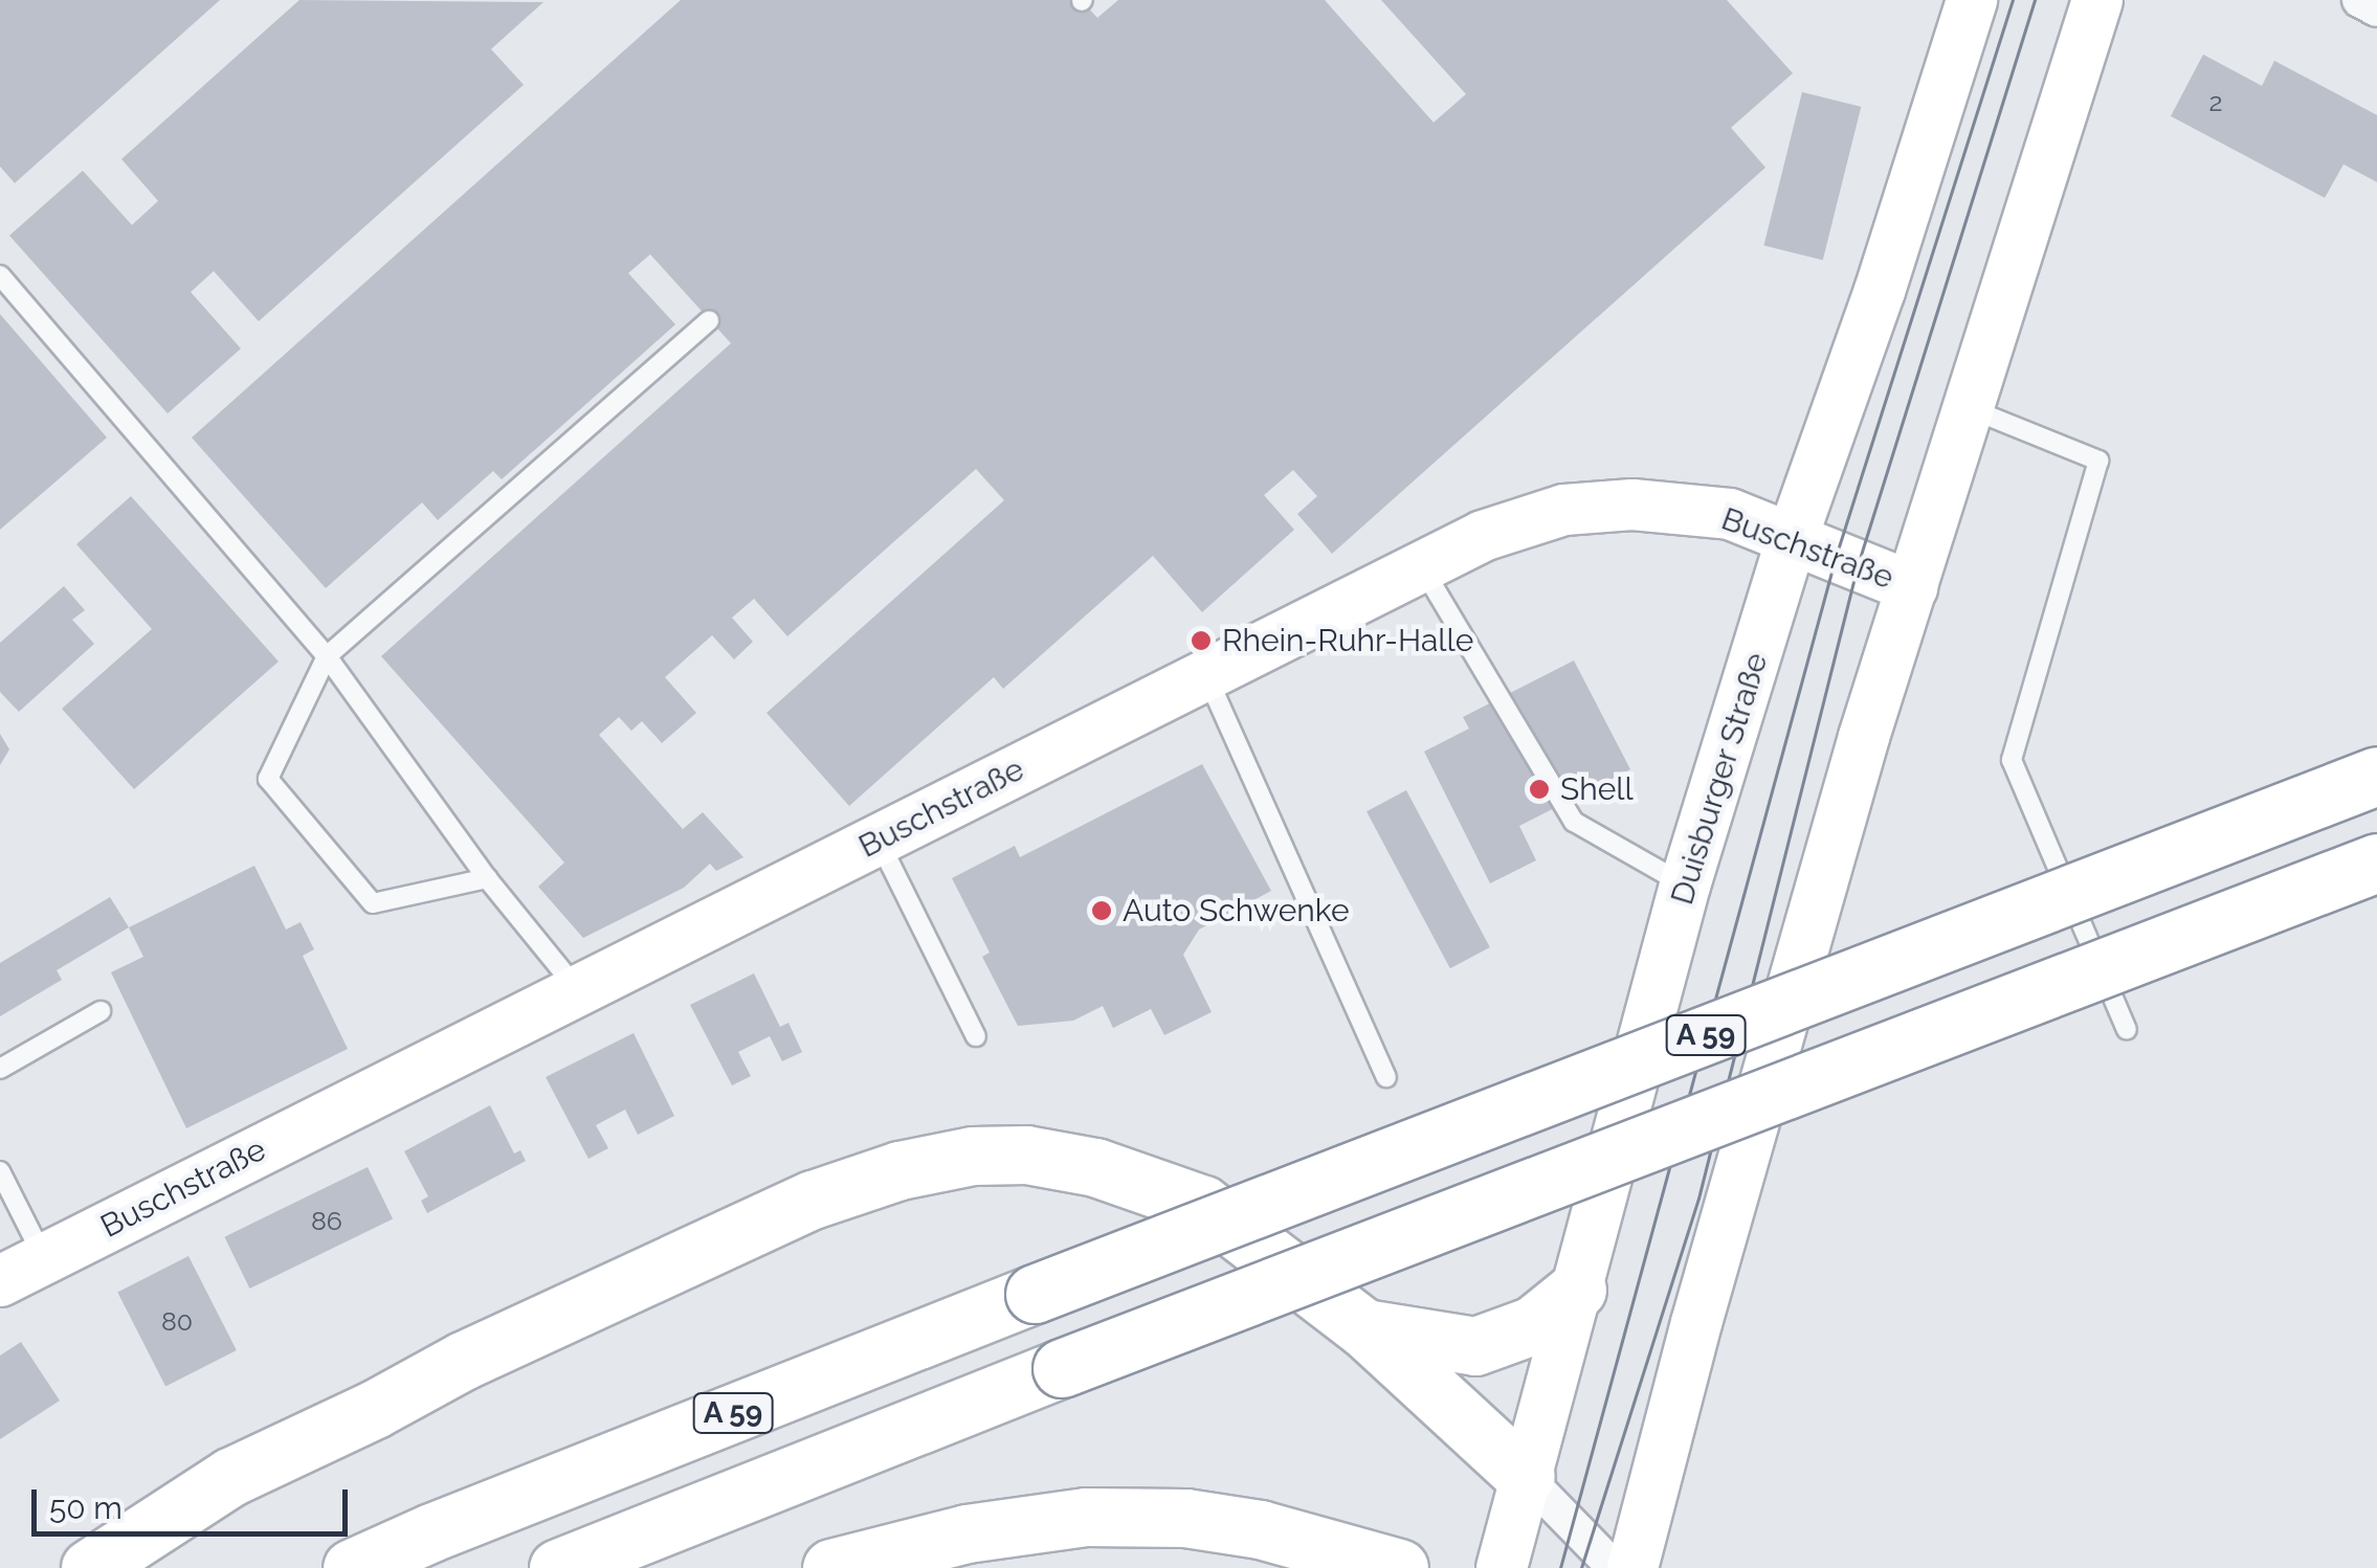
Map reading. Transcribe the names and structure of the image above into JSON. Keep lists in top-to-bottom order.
{
  "streets": {
    "highway": ["A 59"],
    "main road": ["Buschstraße", "Duisburger Straße"]
  },
  "crossings": [
    ["Buschstraße", "Duisburger Straße"]
  ],
  "places": ["Rhein-Ruhr-Halle", "Shell", "Auto Schwenke"],
  "house_numbers": ["2", "86", "80"],
  "scale_bar": "50 m"
}
